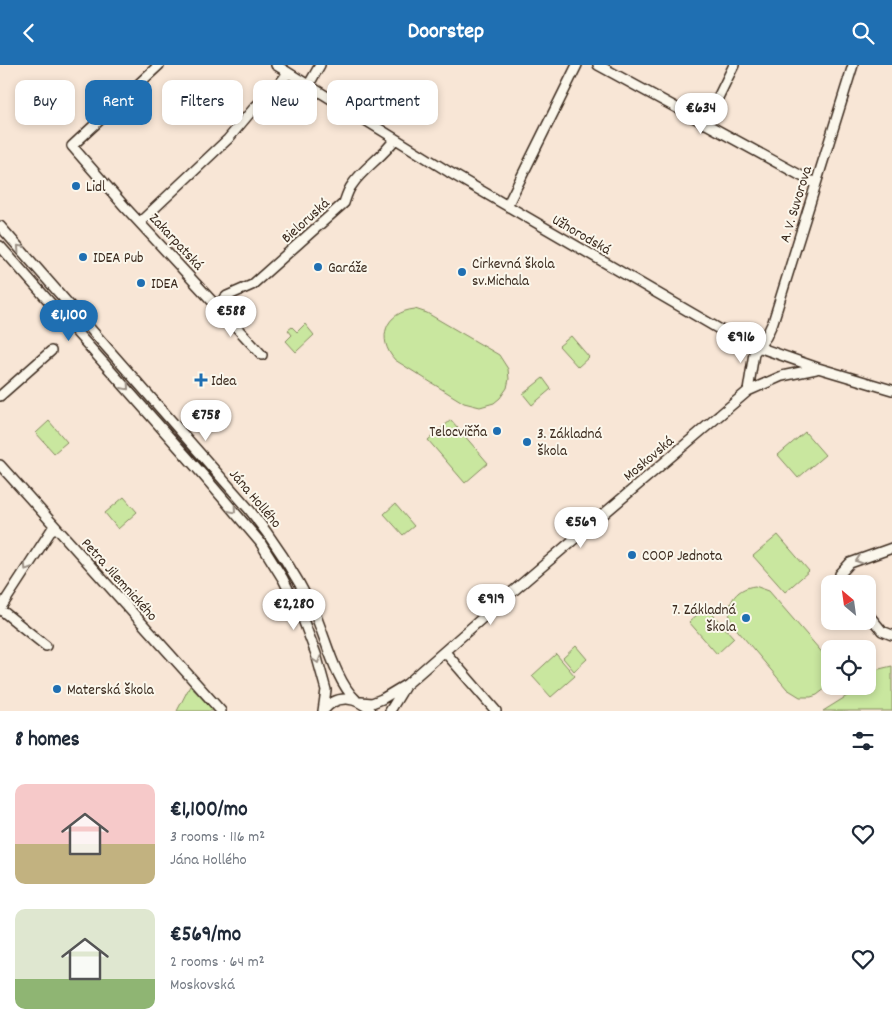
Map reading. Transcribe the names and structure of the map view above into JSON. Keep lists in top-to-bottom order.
{
  "streets": {
    "street": [
      "A. V. Suvorova",
      "Bieloruská",
      "Užhorodská",
      "Zakarpatská",
      "Moskovská",
      "Jána Hollého",
      "Petra Jilemnického"
    ]
  },
  "crossings": [
    ["A. V. Suvorova", "Užhorodská"],
    ["Bieloruská", "Užhorodská"],
    ["Bieloruská", "Zakarpatská"],
    ["Užhorodská", "Moskovská"]
  ],
  "places": {
    "other": [
      "Lidl",
      "IDEA Pub",
      "Garáže",
      "Cirkevná škola sv.Michala",
      "IDEA",
      "Telocvičňa",
      "3. Základná škola",
      "COOP Jednota",
      "7. Základná škola",
      "Materská škola"
    ],
    "health": ["Idea"]
  },
  "north": "top left",
  "page": {
    "header": "Doorstep",
    "chip": [
      "Buy",
      "Rent",
      "Filters",
      "New",
      "Apartment"
    ],
    "price": [
      "€634",
      "€588",
      "€1,100",
      "€916",
      "€758",
      "€569",
      "€919",
      "€2,280"
    ],
    "heading": "8 homes",
    "list": [
      {
        "name": "€1,100/mo",
        "note": "3 rooms · 116 m² · Jána Hollého"
      },
      {
        "name": "€569/mo",
        "note": "2 rooms · 64 m² · Moskovská"
      }
    ]
  }
}
